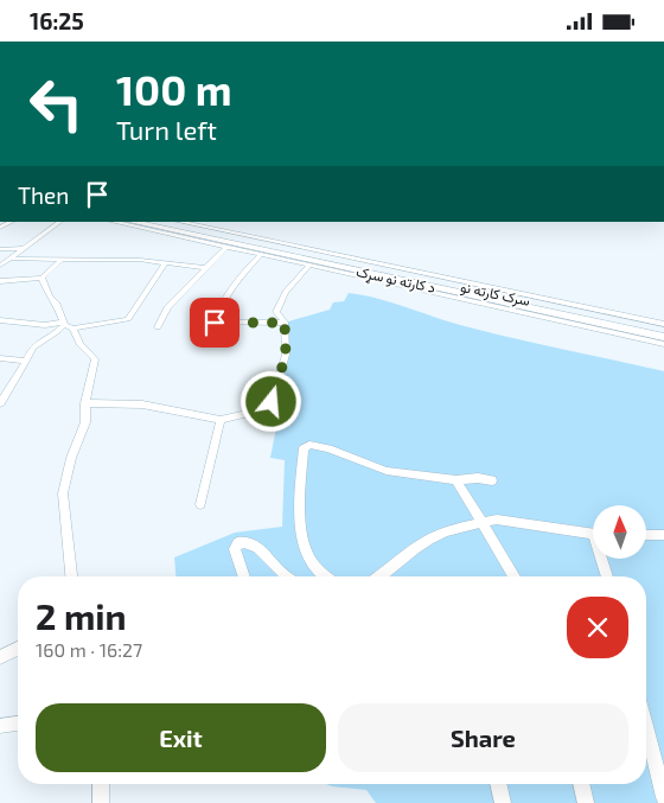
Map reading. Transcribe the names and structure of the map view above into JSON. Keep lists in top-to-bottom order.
{
  "streets": {
    "highway": ["د کارته نو سړک", "سرک کارته نو"]
  },
  "crossings": [
    ["د کارته نو سړک", "سرک کارته نو"]
  ],
  "north": "top",
  "page": {
    "status": "16:25",
    "turn": ["100 m", "Turn left"],
    "then": "Then",
    "heading": ["2 min", "160 m · 16:27"],
    "buttons": ["Exit", "Share"]
  }
}
